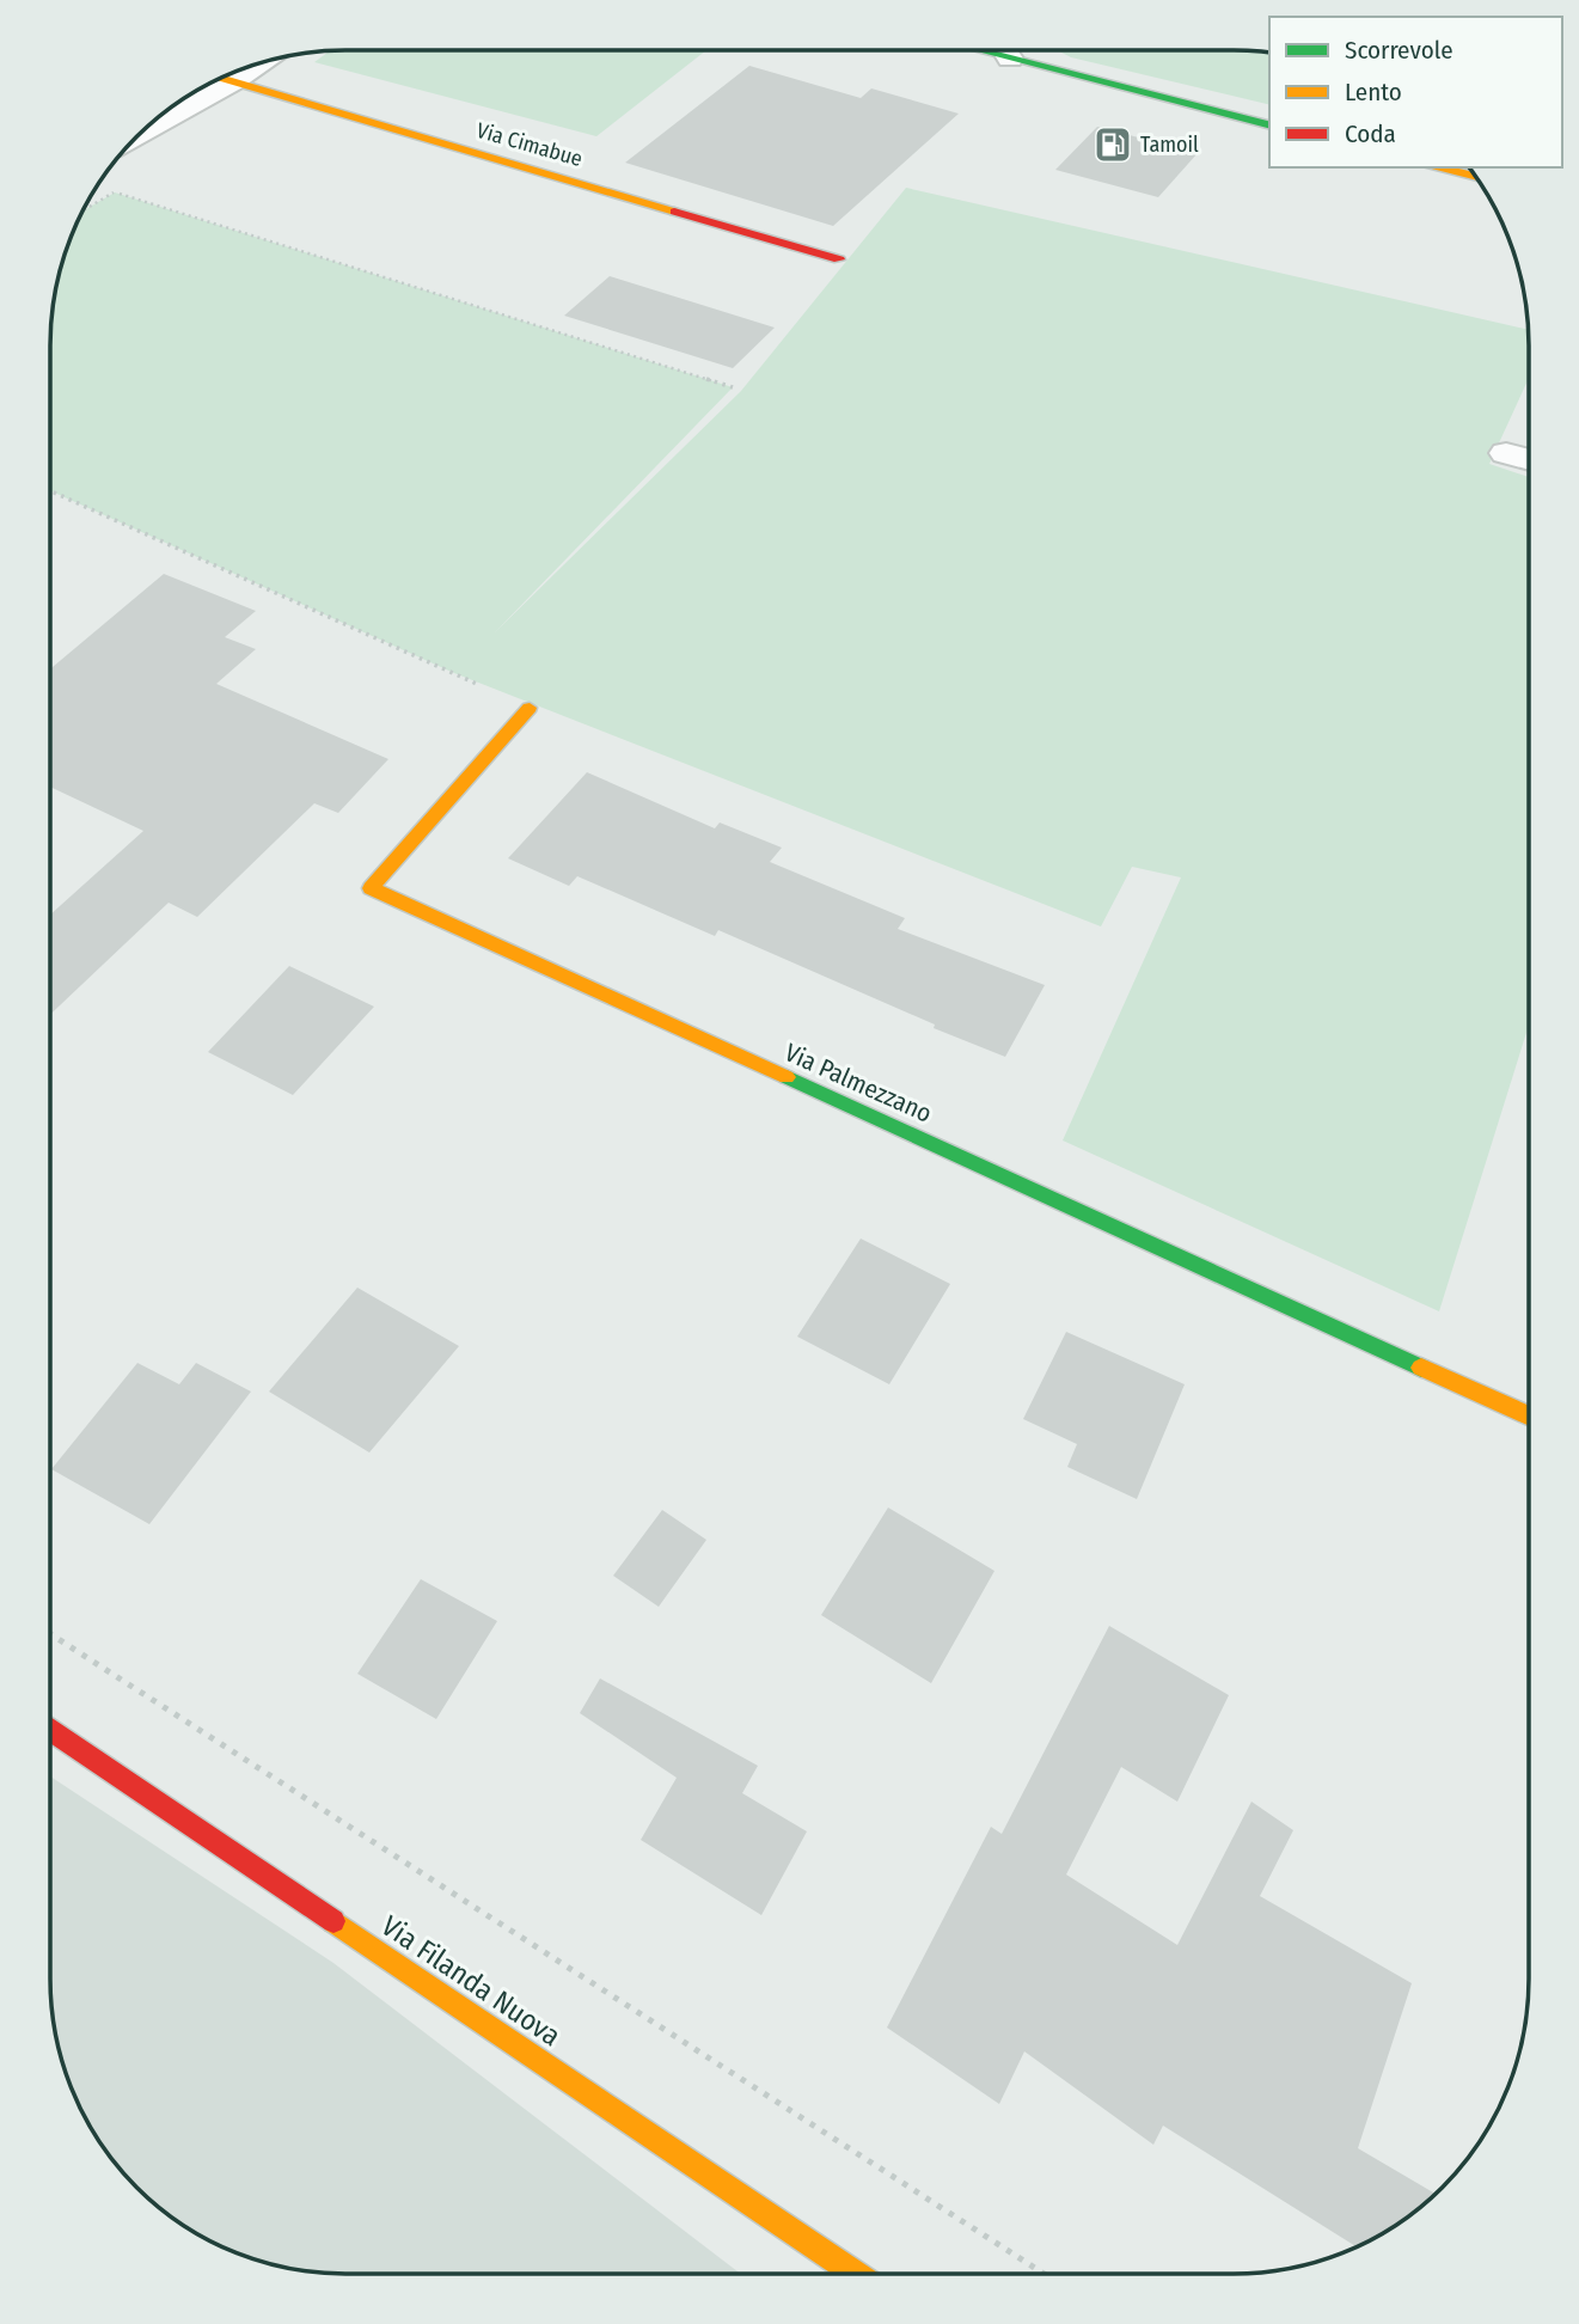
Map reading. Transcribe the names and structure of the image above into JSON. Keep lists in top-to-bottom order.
{
  "streets": {
    "street": ["Via Cimabue", "Via Palmezzano", "Via Filanda Nuova"]
  },
  "places": {
    "fuel station": ["Tamoil"]
  },
  "legend": ["Scorrevole", "Lento", "Coda"]
}
